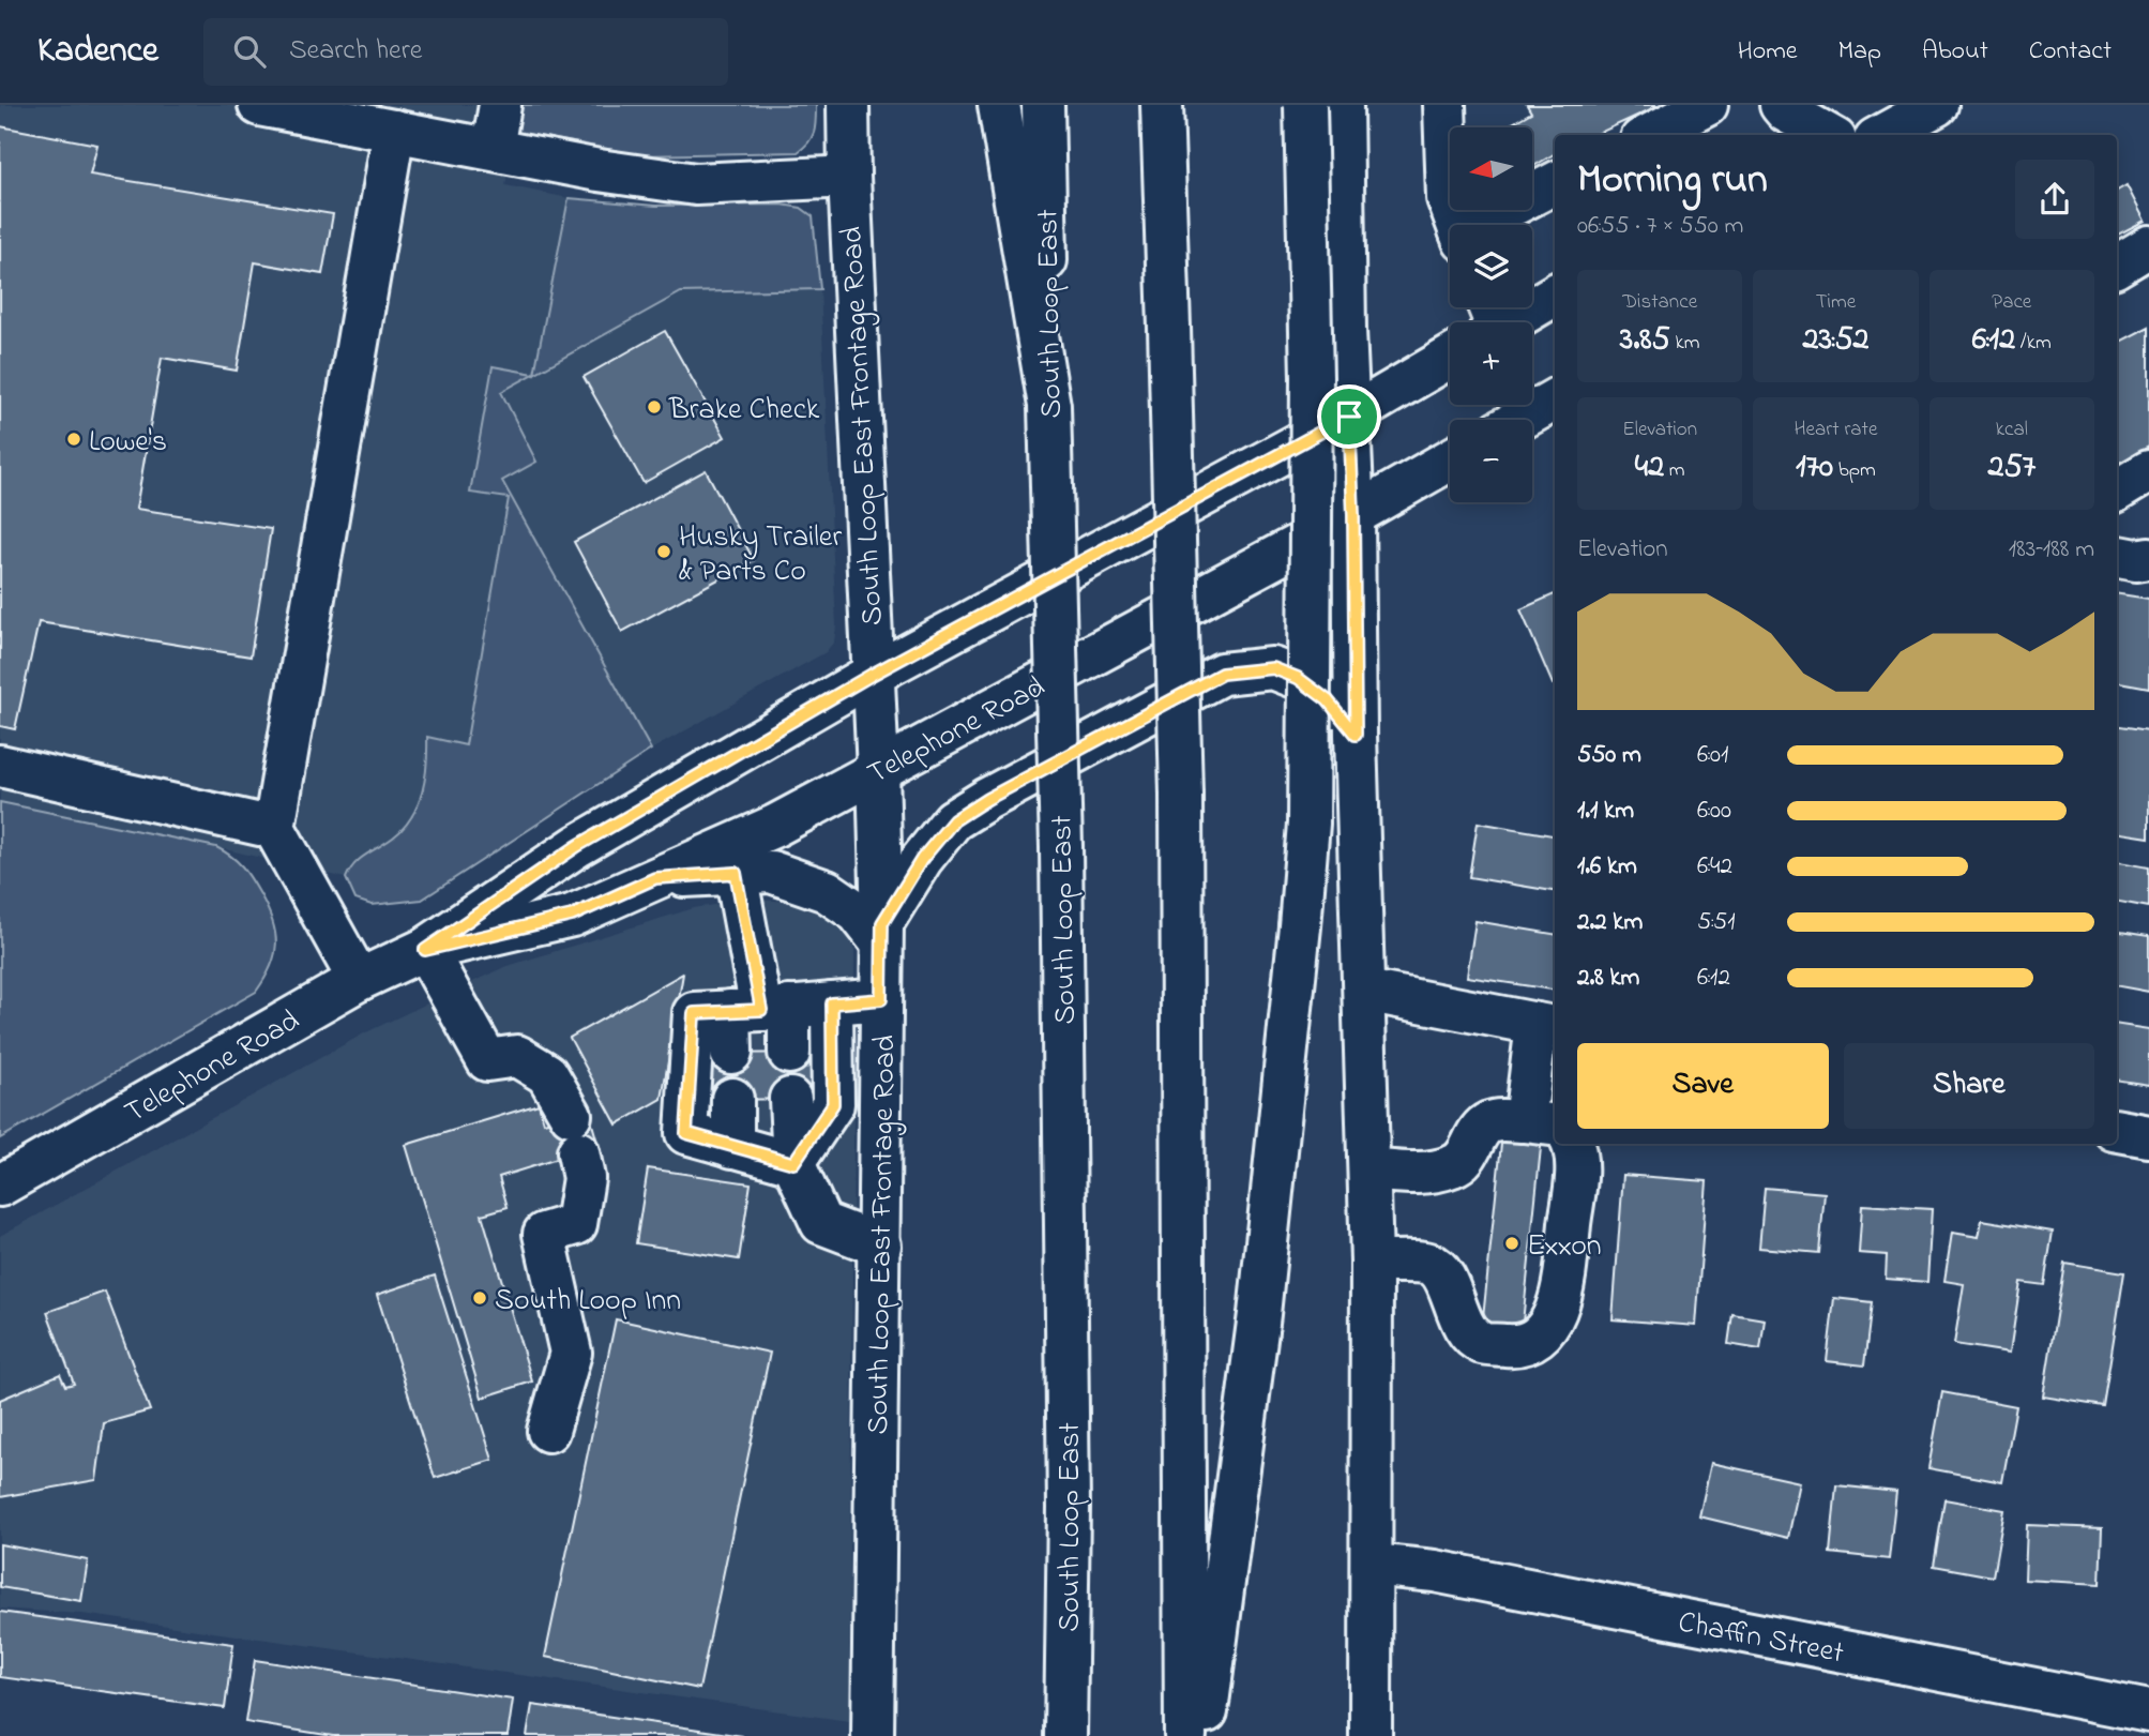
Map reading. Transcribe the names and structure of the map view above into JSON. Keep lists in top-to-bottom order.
{
  "streets": {
    "main road": [
      "South Loop East",
      "South Loop East Frontage Road",
      "Telephone Road",
      "Chaffin Street"
    ]
  },
  "crossings": [
    ["South Loop East Frontage Road", "Telephone Road"]
  ],
  "places": [
    "Brake Check",
    "Lowe's",
    "Husky Trailer & Parts Co",
    "Exxon",
    "South Loop Inn"
  ],
  "north": "left",
  "page": {
    "header": "Kadence",
    "search": "Search here",
    "nav": [
      "Home",
      "Map",
      "About",
      "Contact"
    ],
    "map_buttons": ["+", "−"],
    "heading": ["Morning run", "06:55 · 7 × 550 m"],
    "stats": [
      ["Distance", "3.85 km"],
      ["Time", "23:52"],
      ["Pace", "6:12 /km"],
      ["Elevation", "42 m"],
      ["Heart rate", "170 bpm"],
      ["kcal", "257"]
    ],
    "chart": ["Elevation", "183–188 m"],
    "list": [
      {
        "name": "550 m",
        "note": "6:01"
      },
      {
        "name": "1.1 km",
        "note": "6:00"
      },
      {
        "name": "1.6 km",
        "note": "6:42"
      },
      {
        "name": "2.2 km",
        "note": "5:51"
      },
      {
        "name": "2.8 km",
        "note": "6:12"
      }
    ],
    "buttons": ["Save", "Share"]
  }
}
